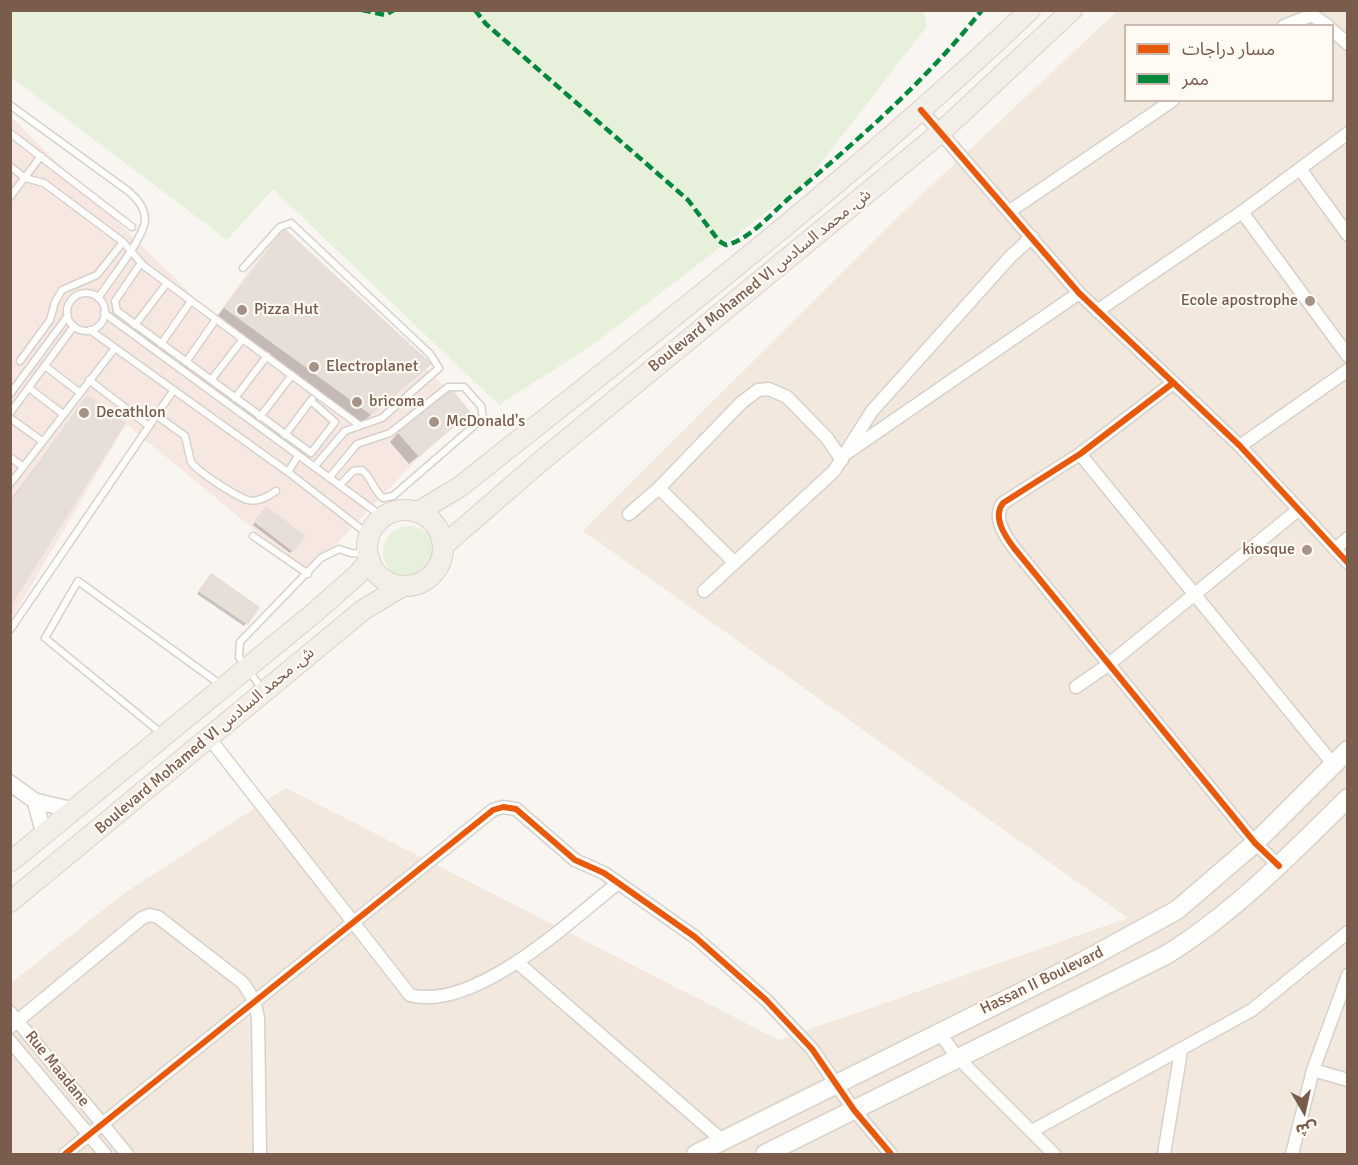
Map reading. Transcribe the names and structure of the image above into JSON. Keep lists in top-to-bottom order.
{
  "streets": {
    "main road": ["Boulevard Mohamed VI ش. محمد السادس", "Hassan II Boulevard"],
    "street": ["Rue Maadane"]
  },
  "places": [
    "Ecole apostrophe",
    "Pizza Hut",
    "Electroplanet",
    "bricoma",
    "Decathlon",
    "McDonald's",
    "kiosque"
  ],
  "legend": ["مسار دراجات", "ممر"],
  "north": "bottom"
}
